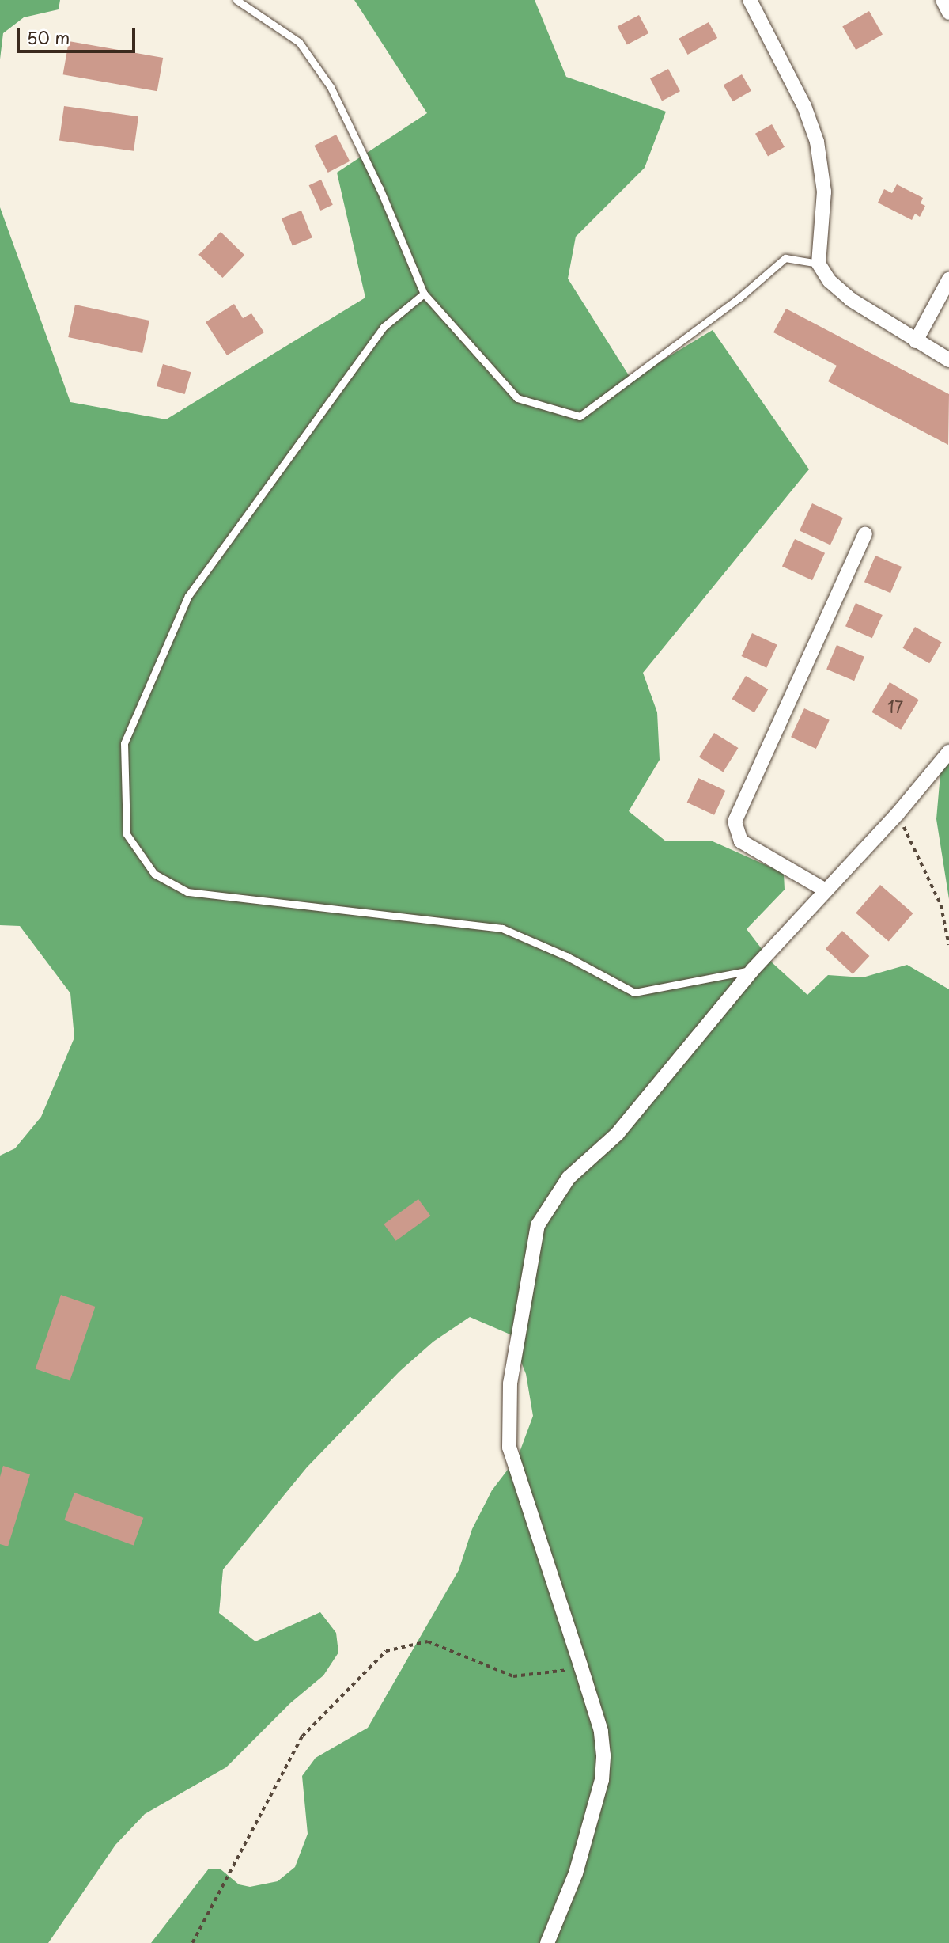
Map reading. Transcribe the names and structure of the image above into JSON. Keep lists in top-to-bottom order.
{
  "house_numbers": ["17"],
  "scale_bar": "50 m"
}
